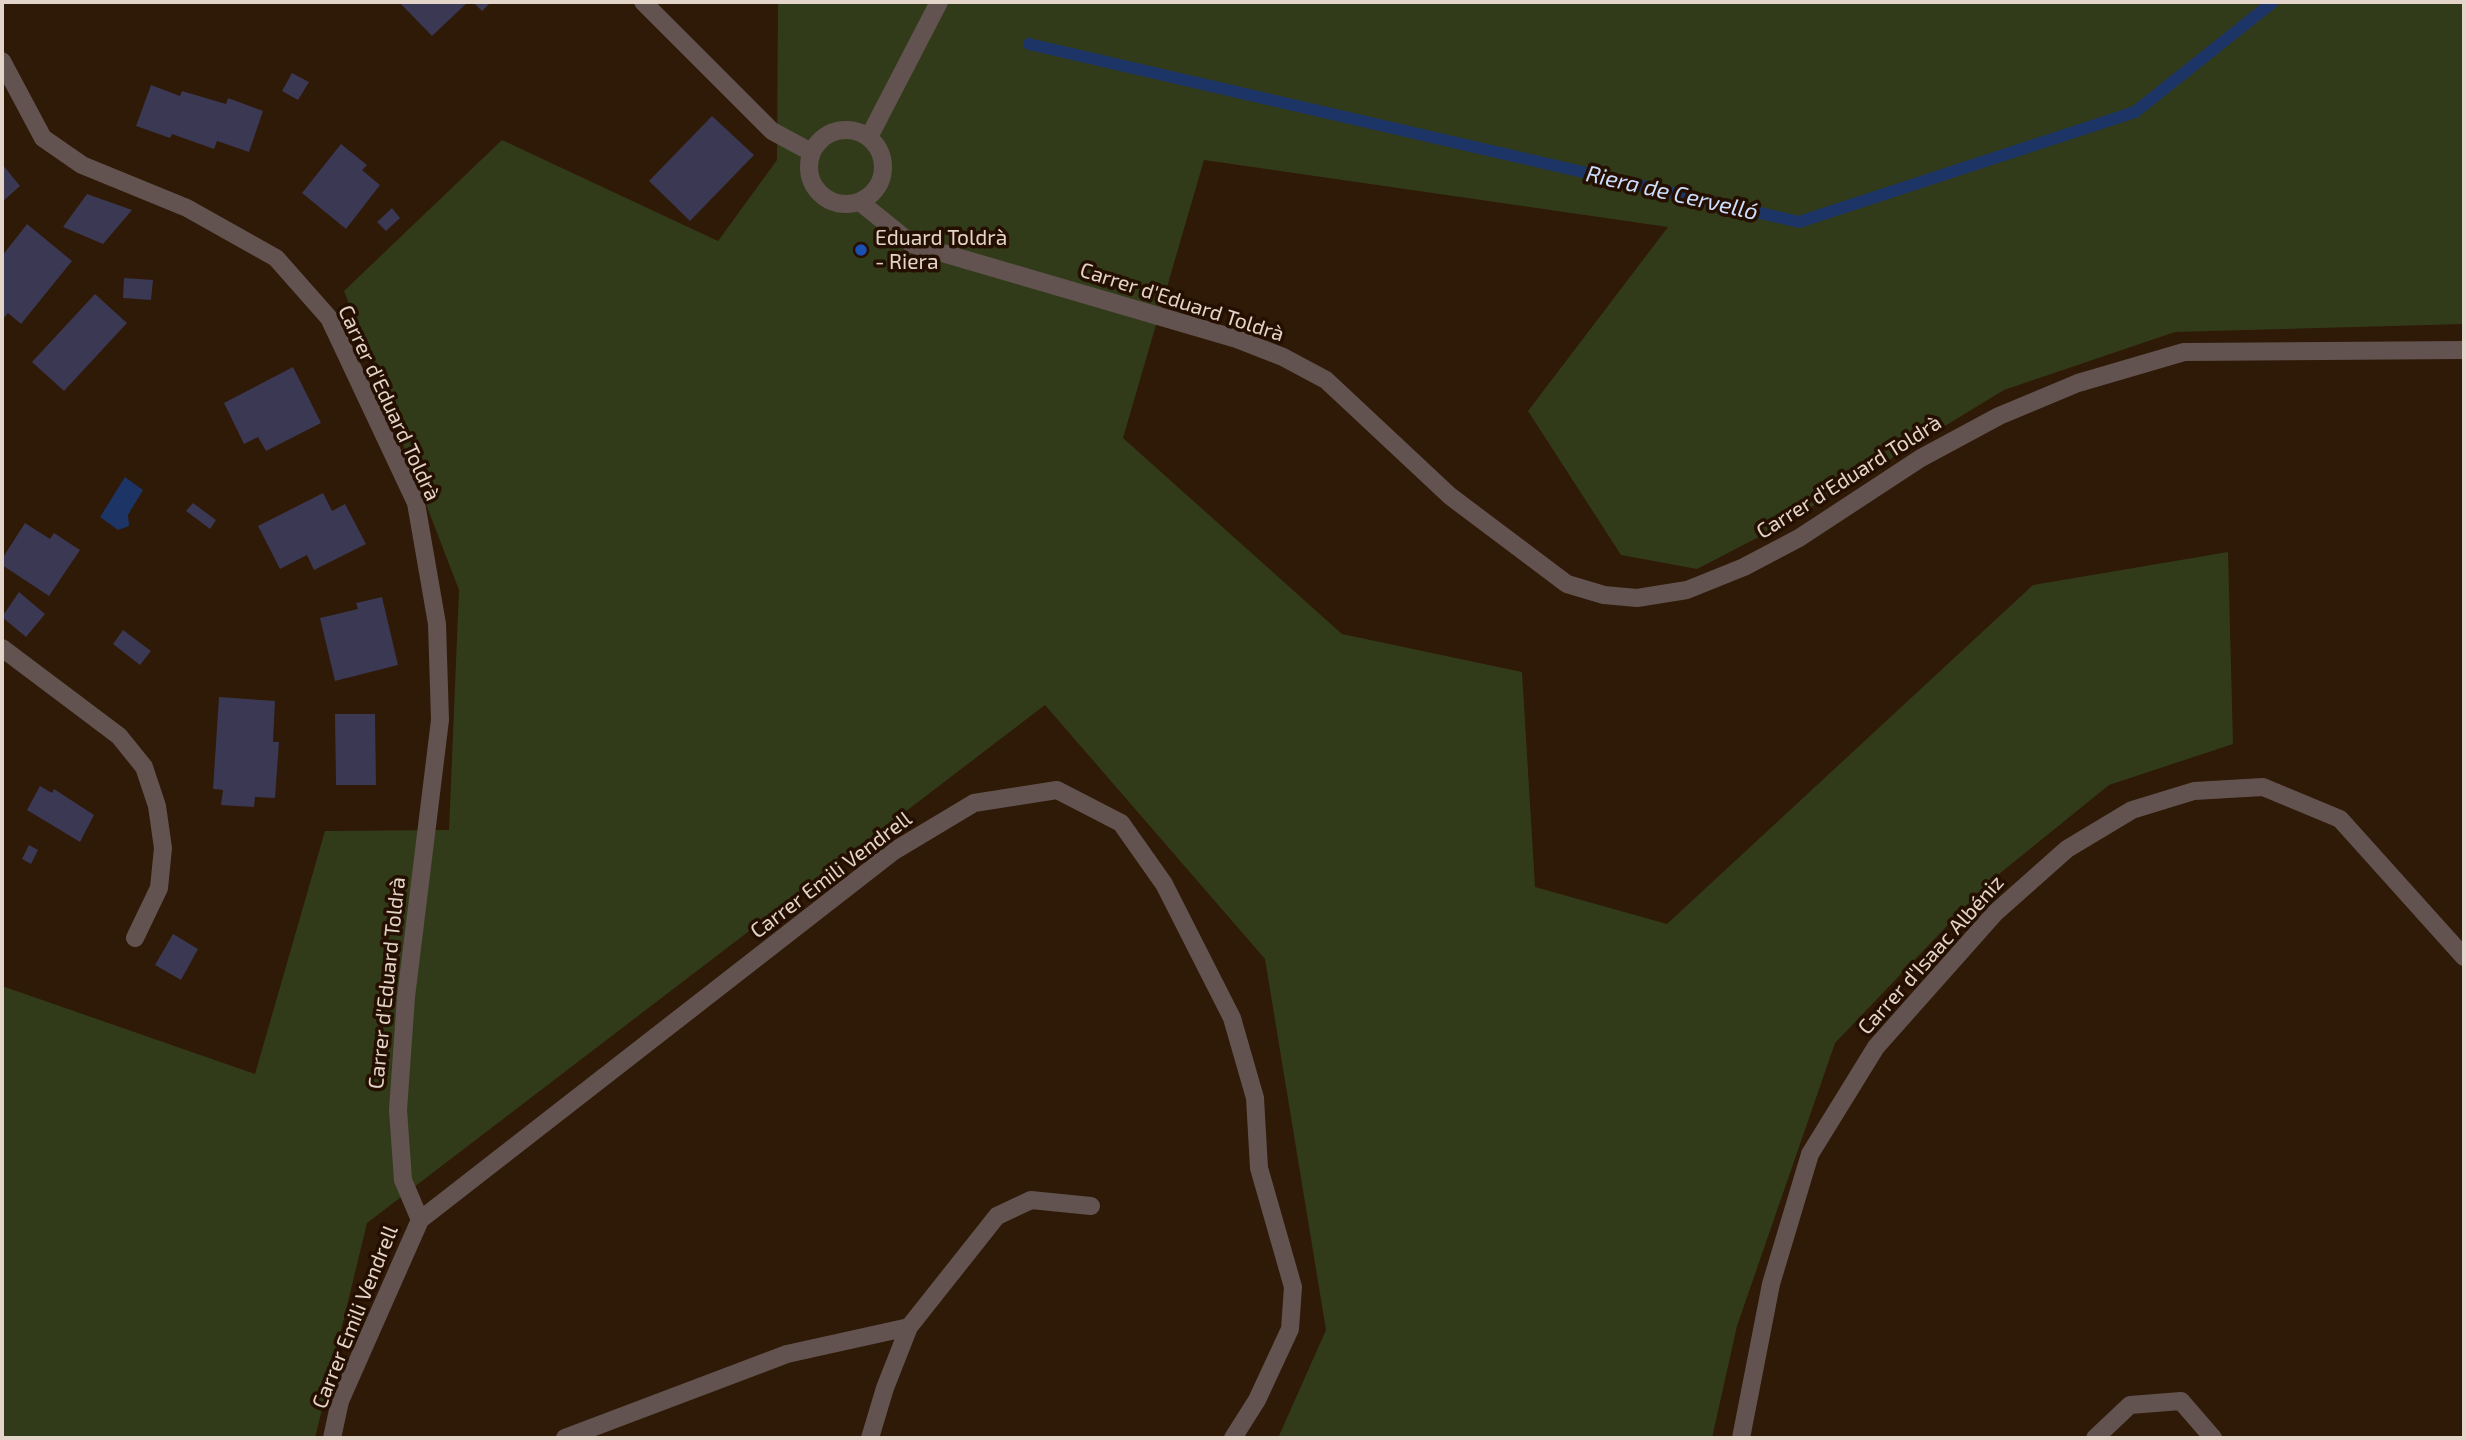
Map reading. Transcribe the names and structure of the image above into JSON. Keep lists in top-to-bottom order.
{
  "streets": {
    "street": ["Carrer d'Eduard Toldrà", "Carrer Emili Vendrell", "Carrer d'Isaac Albéniz"]
  },
  "crossings": [
    ["Carrer d'Eduard Toldrà", "Carrer Emili Vendrell"]
  ],
  "water": ["Riera de Cervelló"],
  "places": ["Eduard Toldrà - Riera"]
}
